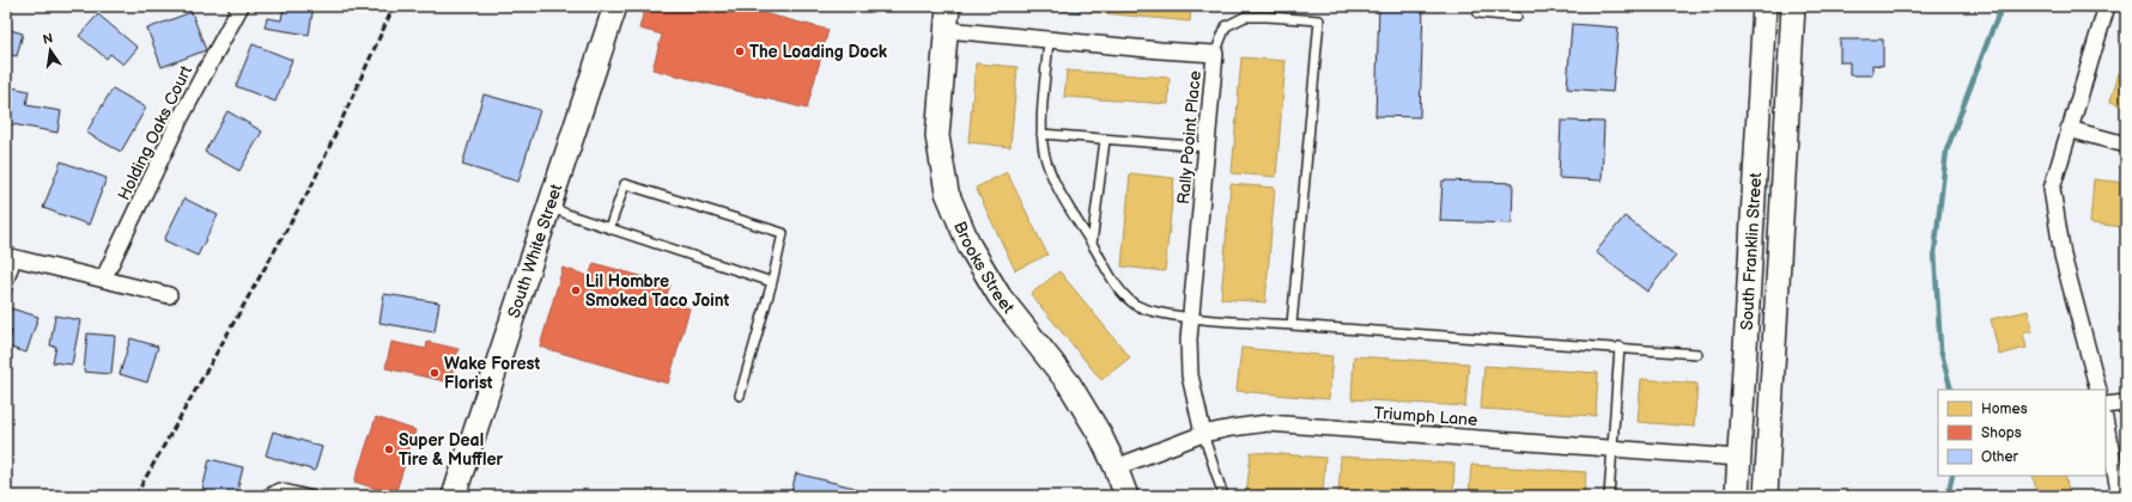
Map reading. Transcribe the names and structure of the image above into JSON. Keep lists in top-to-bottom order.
{
  "streets": {
    "street": [
      "Holding Oaks Court",
      "Rally Pooint Place",
      "South White Street",
      "South Franklin Street",
      "Brooks Street",
      "Triumph Lane"
    ]
  },
  "crossings": [
    ["Rally Pooint Place", "Brooks Street"],
    ["Rally Pooint Place", "Triumph Lane"],
    ["South Franklin Street", "Triumph Lane"],
    ["Brooks Street", "Triumph Lane"]
  ],
  "places": [
    "The Loading Dock",
    "Lil Hombre Smoked Taco Joint",
    "Wake Forest Florist",
    "Super Deal Tire & Muffler"
  ],
  "legend": ["Homes", "Shops", "Other"],
  "north": "top"
}
